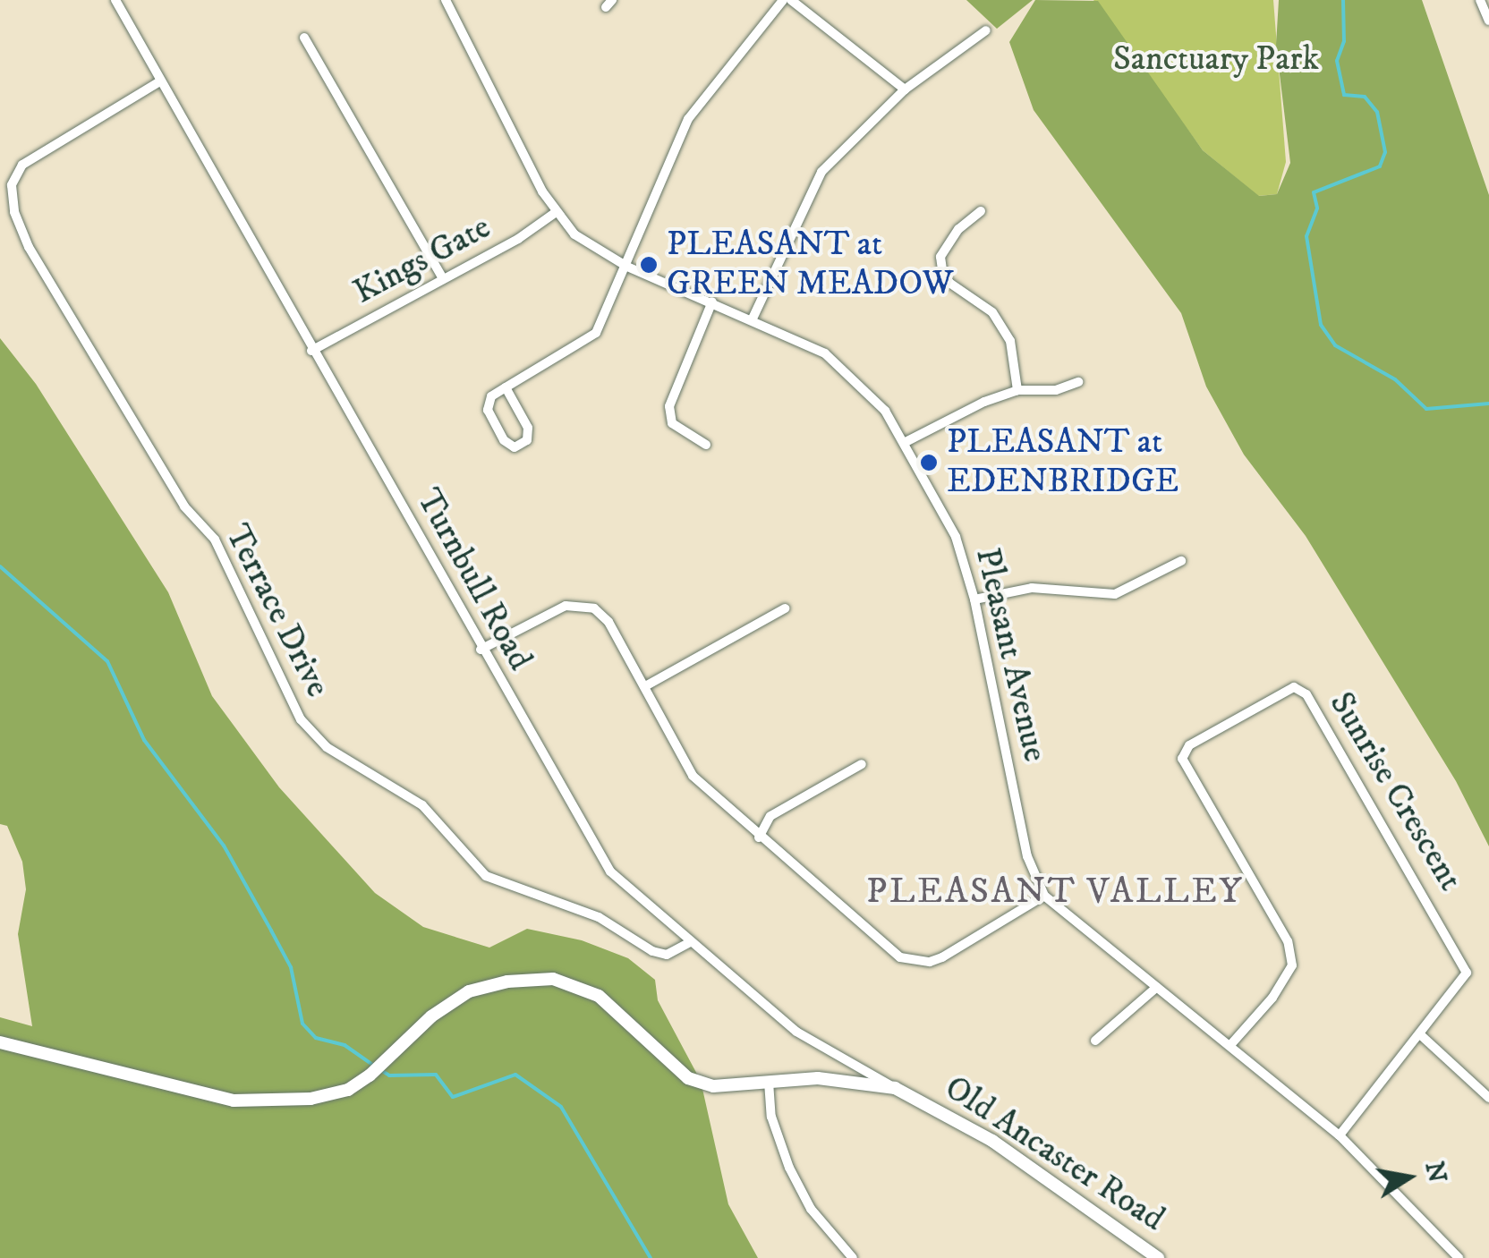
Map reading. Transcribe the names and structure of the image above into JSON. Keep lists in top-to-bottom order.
{
  "streets": {
    "street": [
      "Kings Gate",
      "Turnbull Road",
      "Terrace Drive",
      "Pleasant Avenue",
      "Sunrise Crescent",
      "Old Ancaster Road"
    ]
  },
  "crossings": [
    ["Kings Gate", "Turnbull Road"],
    ["Kings Gate", "Pleasant Avenue"],
    ["Turnbull Road", "Terrace Drive"],
    ["Turnbull Road", "Old Ancaster Road"],
    ["Pleasant Avenue", "Sunrise Crescent"]
  ],
  "districts": ["PLEASANT VALLEY"],
  "parks": ["Sanctuary Park"],
  "places": ["PLEASANT at GREEN MEADOW", "PLEASANT at EDENBRIDGE"],
  "north": "right"
}
